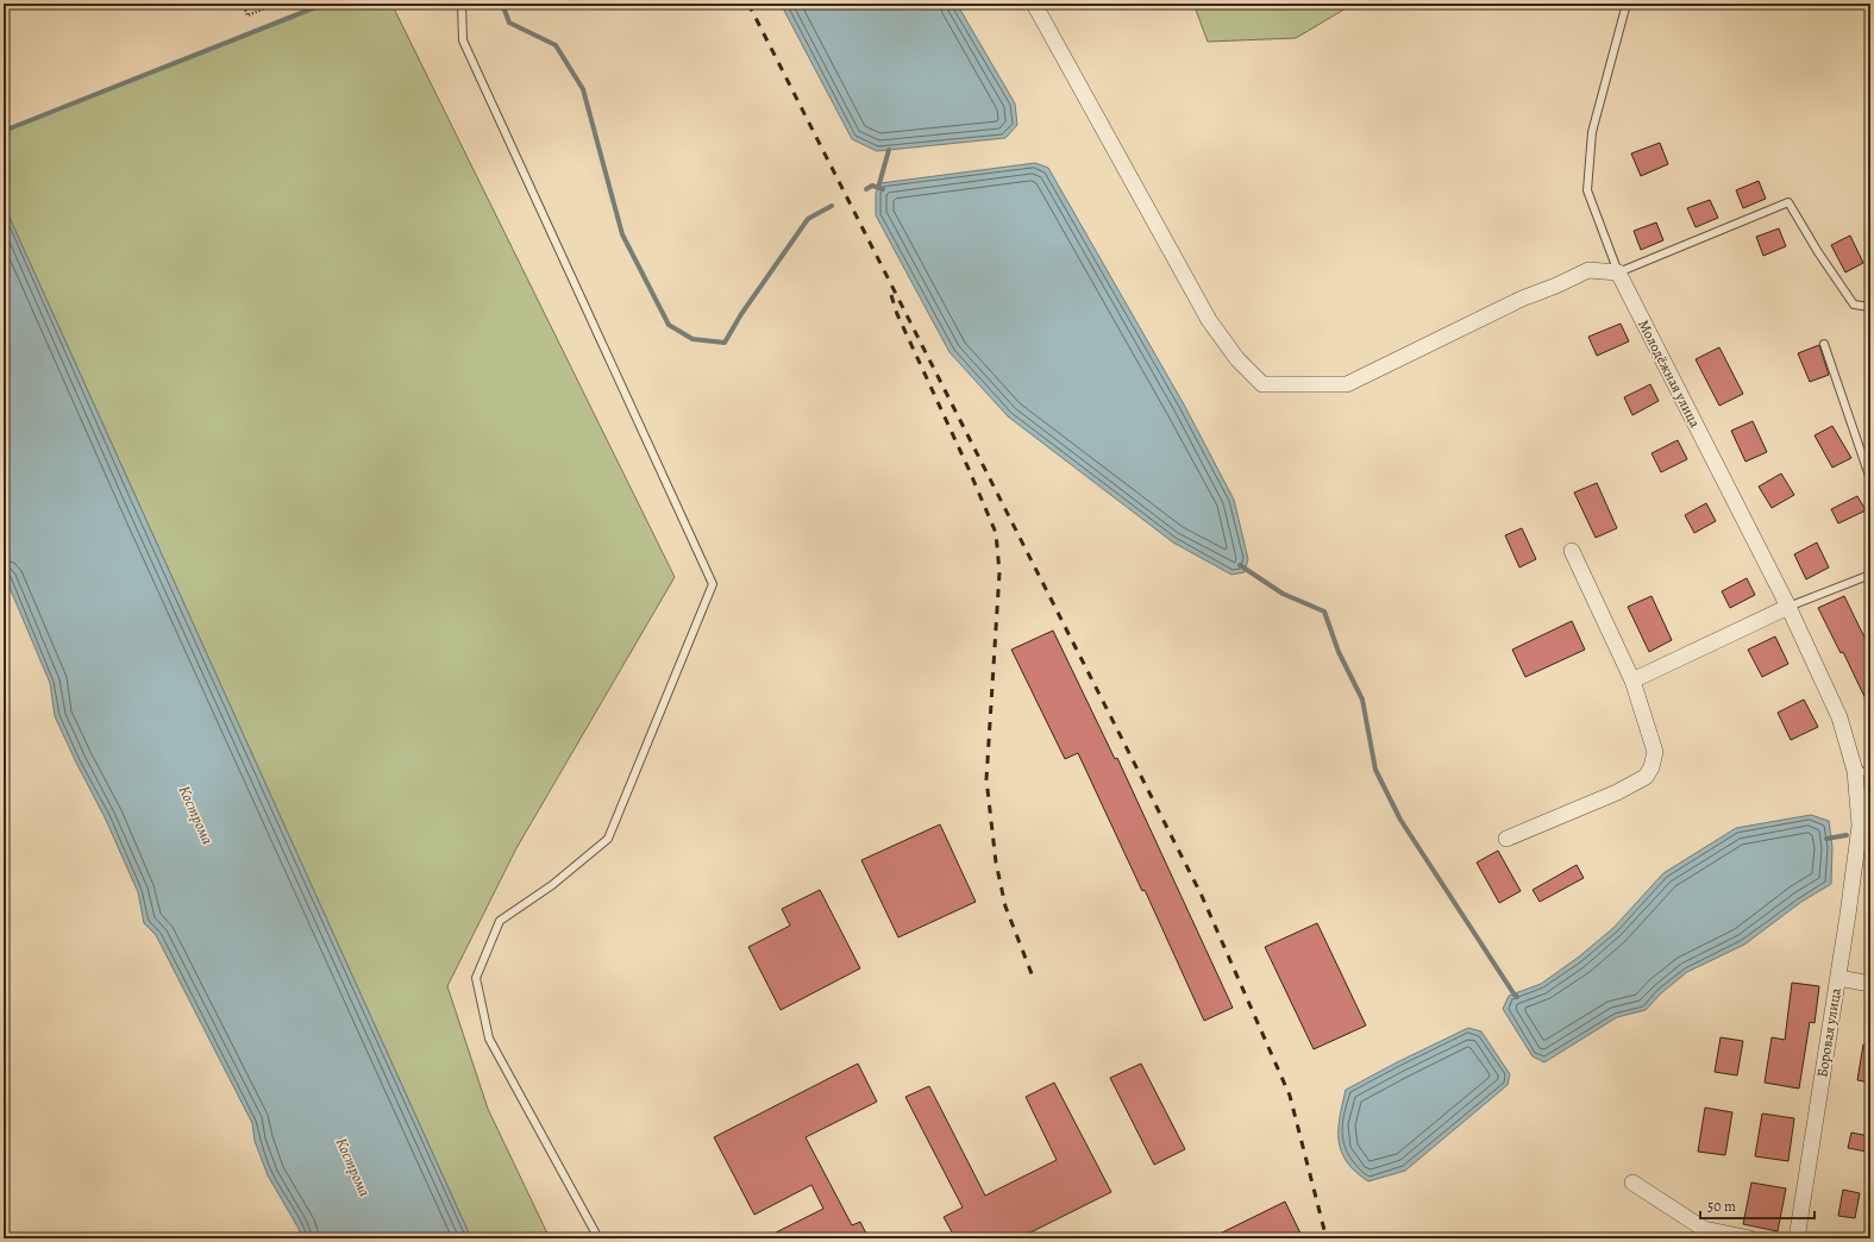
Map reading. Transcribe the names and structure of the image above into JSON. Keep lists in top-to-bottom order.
{
  "streets": {
    "street": ["Молодёжная улица", "Боровая улица"]
  },
  "crossings": [
    ["Молодёжная улица", "Боровая улица"]
  ],
  "water": ["Кострома"],
  "scale_bar": "50 m"
}
